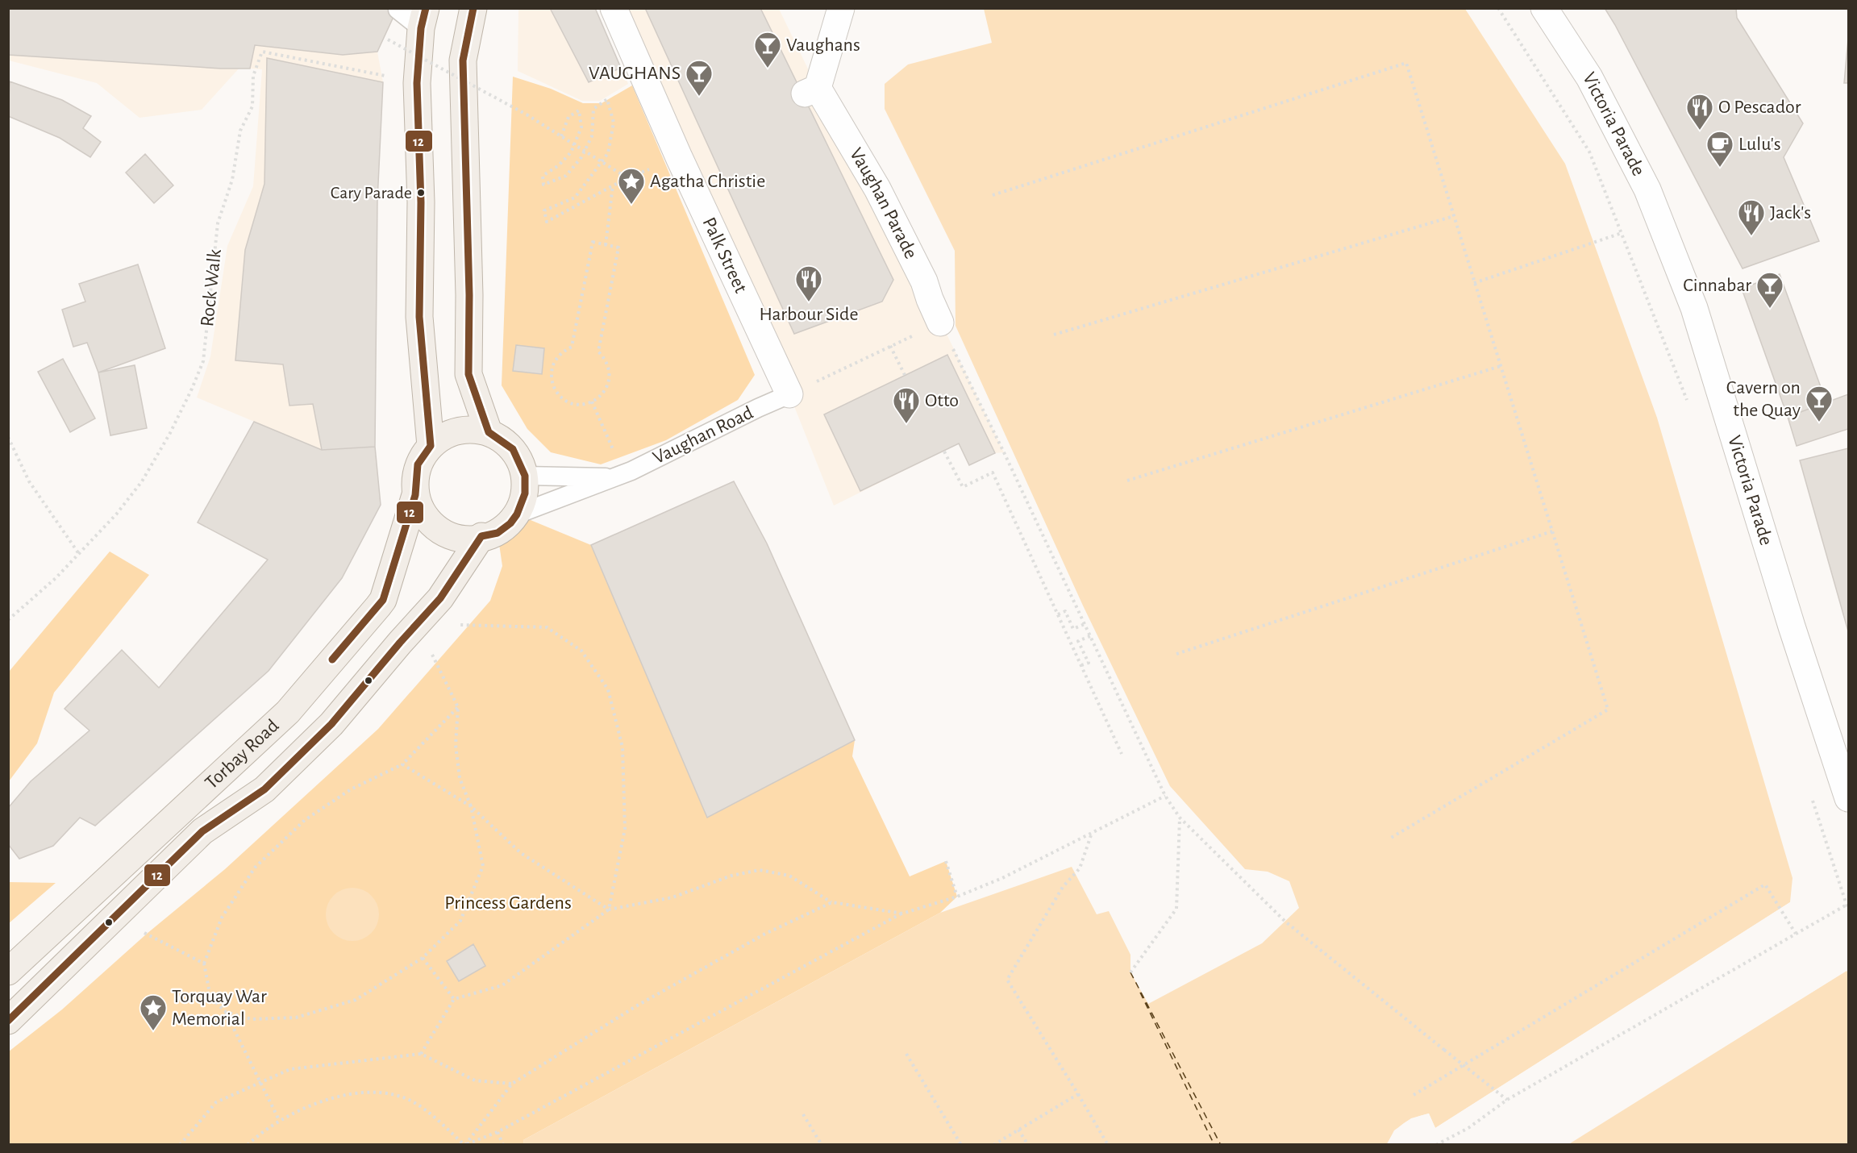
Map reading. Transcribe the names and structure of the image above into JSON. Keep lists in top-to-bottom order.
{
  "streets": {
    "main road": ["Torbay Road"],
    "street": ["Victoria Parade", "Vaughan Parade", "Palk Street"],
    "lane": ["Vaughan Road"],
    "path": ["Rock Walk"]
  },
  "crossings": [
    ["Palk Street", "Vaughan Road"],
    ["Vaughan Road", "Torbay Road"]
  ],
  "parks": ["Princess Gardens"],
  "places": {
    "bar": [
      "Vaughans",
      "VAUGHANS",
      "Cinnabar",
      "Cavern on the Quay"
    ],
    "restaurant": [
      "O Pescador",
      "Jack's",
      "Harbour Side",
      "Otto"
    ],
    "cafe": ["Lulu's"],
    "other": ["Cary Parade"],
    "place": ["Agatha Christie", "Torquay War Memorial"]
  },
  "lines": ["transit line 12"]
}
